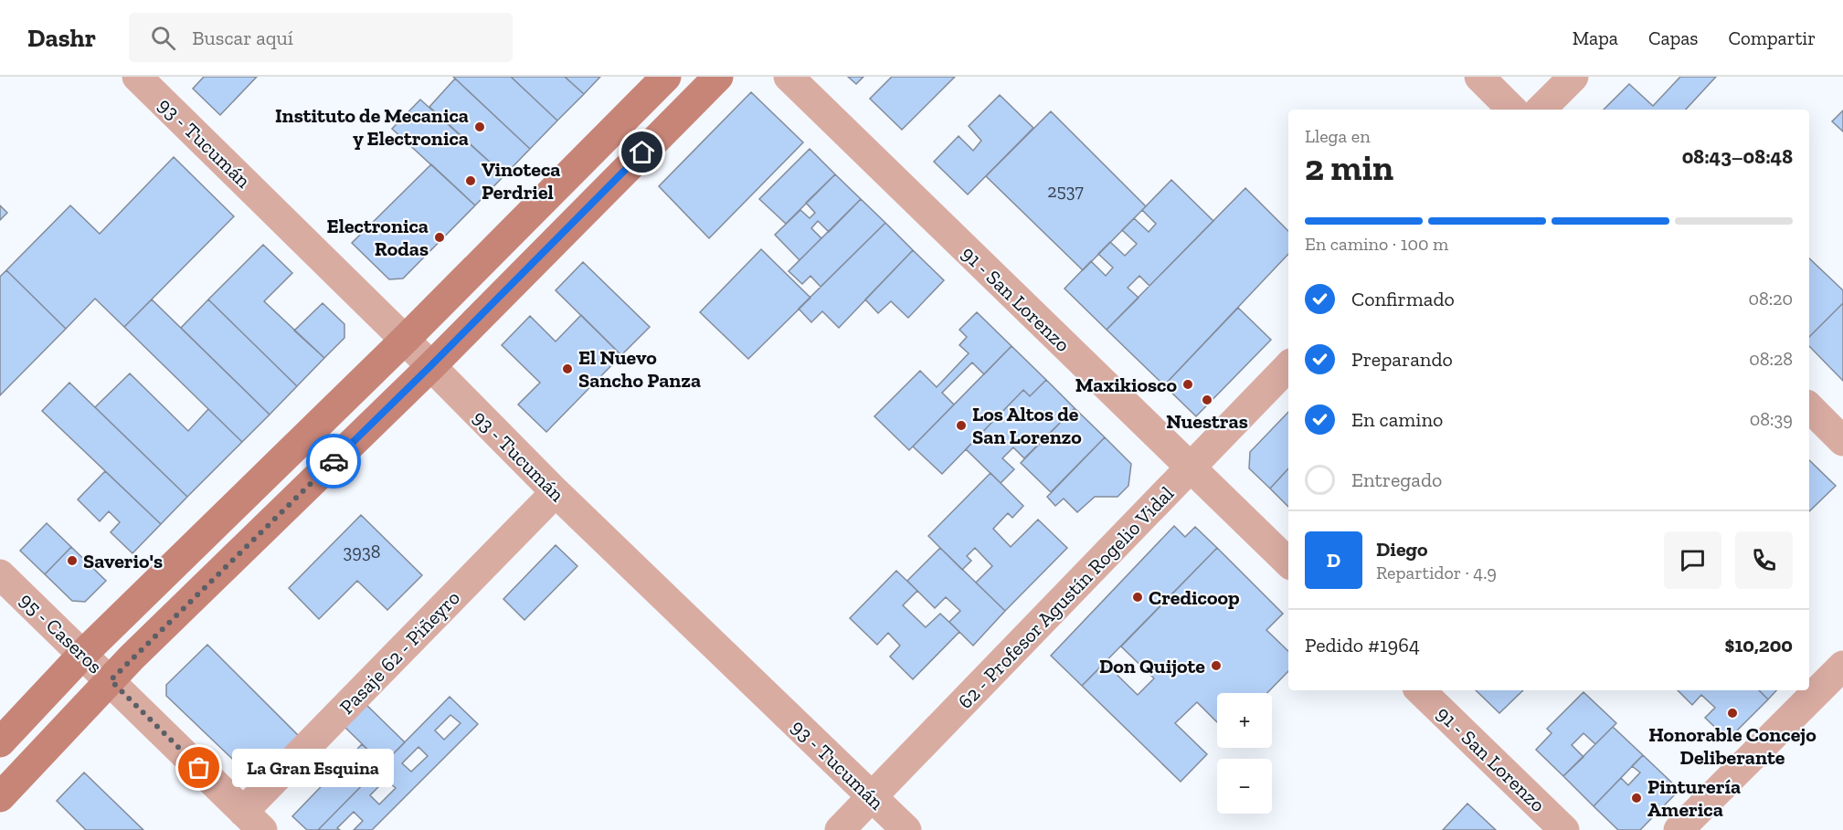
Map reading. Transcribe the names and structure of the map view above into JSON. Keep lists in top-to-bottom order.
{
  "streets": {
    "street": [
      "93 - Tucumán",
      "91 - San Lorenzo",
      "62 - Profesor Agustín Rogelio Vidal",
      "95 - Caseros",
      "Pasaje 62 - Piñeyro"
    ]
  },
  "crossings": [
    ["93 - Tucumán", "62 - Profesor Agustín Rogelio Vidal"],
    ["93 - Tucumán", "Pasaje 62 - Piñeyro"],
    ["91 - San Lorenzo", "62 - Profesor Agustín Rogelio Vidal"],
    ["95 - Caseros", "Pasaje 62 - Piñeyro"]
  ],
  "places": [
    "Instituto de Mecanica y Electronica",
    "Vinoteca Perdriel",
    "Electronica Rodas",
    "El Nuevo Sancho Panza",
    "Maxikiosco",
    "Nuestras",
    "Los Altos de San Lorenzo",
    "Saverio's",
    "Credicoop",
    "Don Quijote",
    "Honorable Concejo Deliberante",
    "La Gran Esquina",
    "Pinturería America"
  ],
  "house_numbers": ["2537", "3938"],
  "page": {
    "header": "Dashr",
    "search": "Buscar aquí",
    "nav": ["Mapa", "Capas", "Compartir"],
    "heading": ["2 min", "Llega en", "08:43–08:48"],
    "panel": [
      "Diego",
      "Repartidor · 4.9",
      "Pedido #1964",
      "$10,200"
    ],
    "bar": "En camino · 100 m",
    "list": [
      ["Confirmado", "08:20"],
      ["Preparando", "08:28"],
      ["En camino", "08:39"],
      "Entregado"
    ],
    "round": "D",
    "map_buttons": ["+", "−"],
    "bubble": "La Gran Esquina"
  }
}
